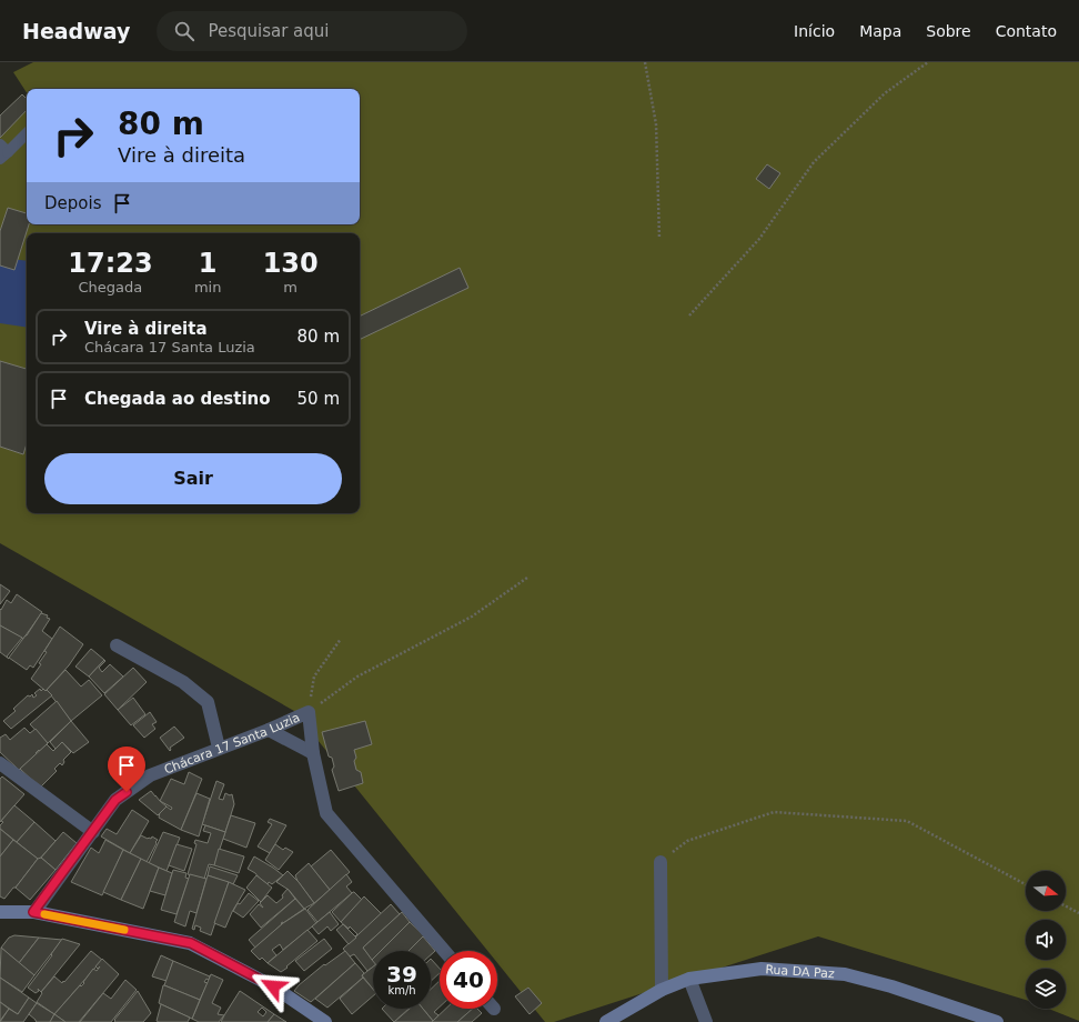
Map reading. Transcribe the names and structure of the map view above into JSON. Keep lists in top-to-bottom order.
{
  "streets": {
    "street": ["Chácara 17 Santa Luzia", "Rua DA Paz"]
  },
  "north": "right",
  "page": {
    "header": "Headway",
    "search": "Pesquisar aqui",
    "nav": [
      "Início",
      "Mapa",
      "Sobre",
      "Contato"
    ],
    "turn": ["80 m", "Vire à direita"],
    "then": "Depois",
    "eta": [
      "17:23",
      "Chegada",
      "1",
      "min",
      "130",
      "m"
    ],
    "list": [
      {
        "name": "Vire à direita",
        "note": "Chácara 17 Santa Luzia",
        "value": "80 m"
      },
      {
        "name": "Chegada ao destino",
        "value": "50 m"
      }
    ],
    "buttons": "Sair",
    "speed": "39 km/h",
    "limit": "40"
  }
}
